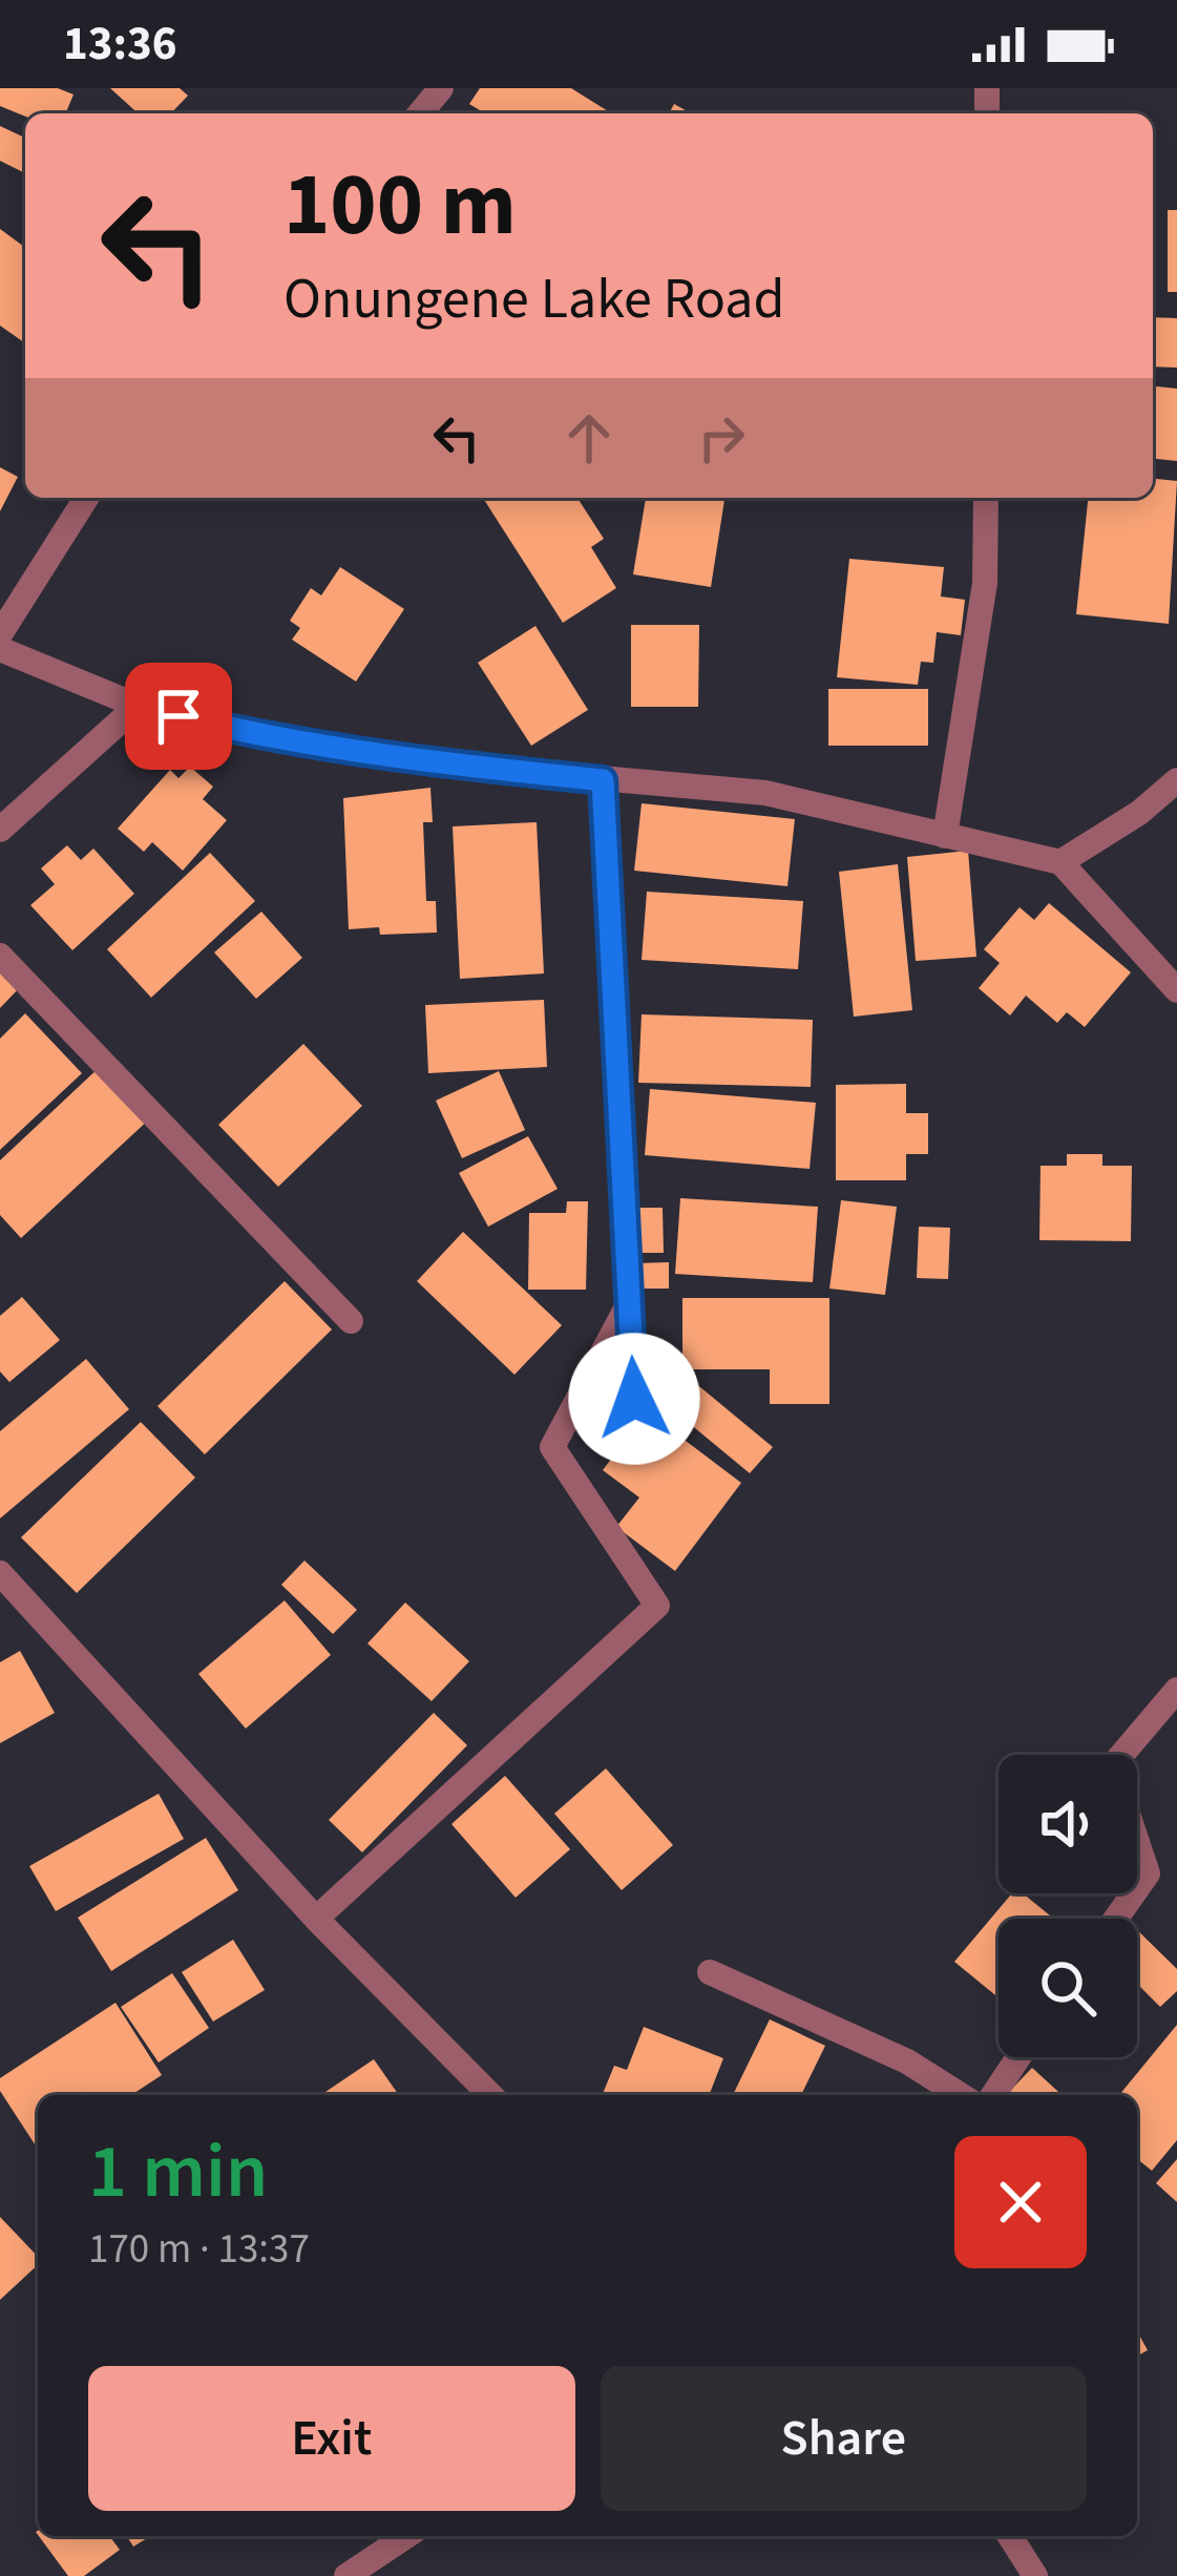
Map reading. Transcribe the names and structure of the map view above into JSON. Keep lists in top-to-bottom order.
{
  "page": {
    "status": "13:36",
    "turn": ["100 m", "Onungene Lake Road"],
    "heading": ["1 min", "170 m · 13:37"],
    "buttons": ["Exit", "Share"]
  }
}
